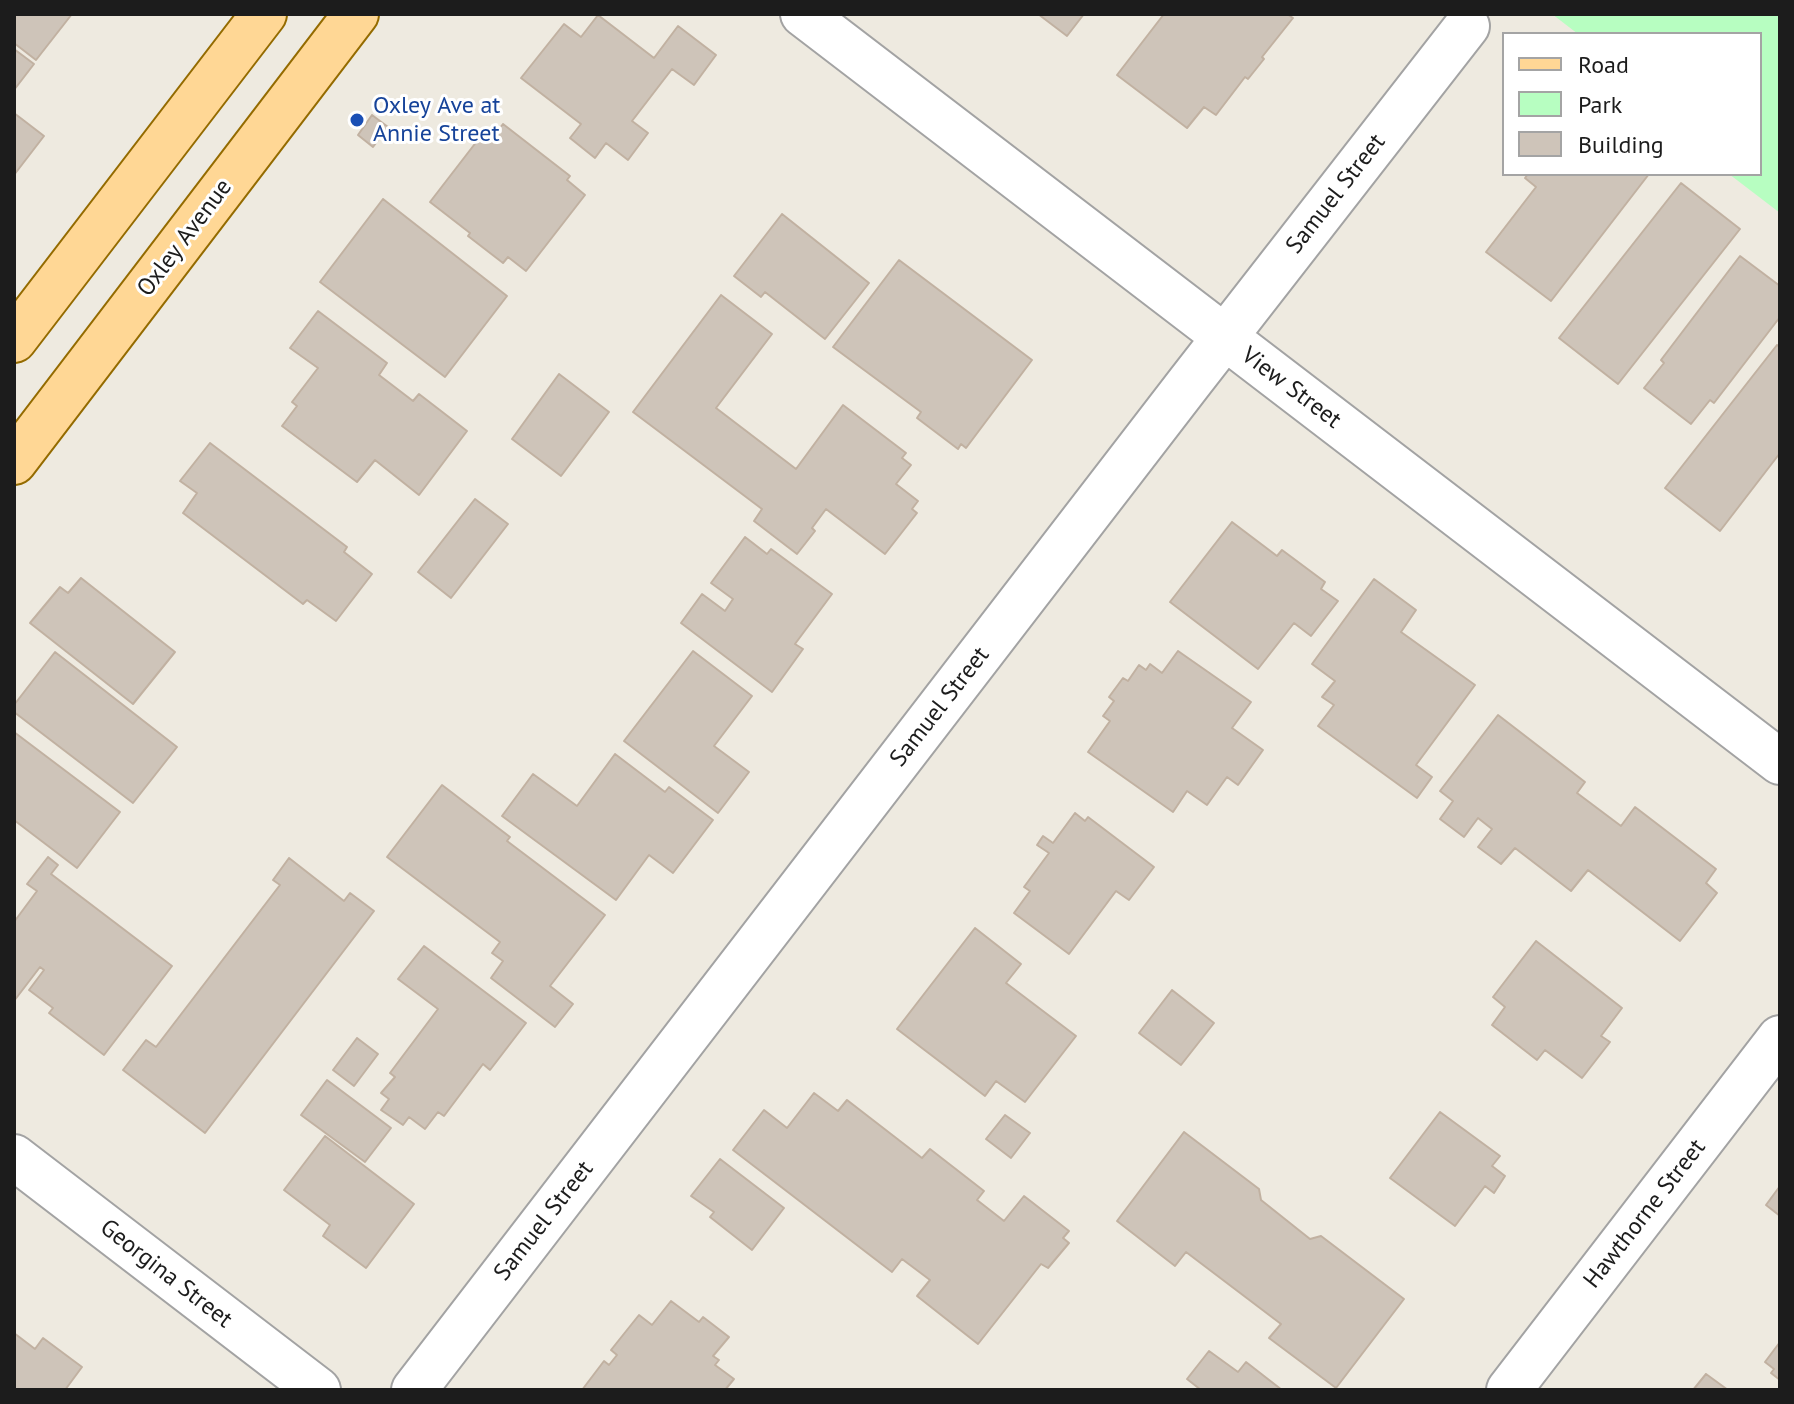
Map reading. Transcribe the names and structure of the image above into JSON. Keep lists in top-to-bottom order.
{
  "streets": {
    "main road": ["Oxley Avenue"],
    "street": [
      "Samuel Street",
      "View Street",
      "Hawthorne Street",
      "Georgina Street"
    ]
  },
  "crossings": [
    ["Samuel Street", "View Street"]
  ],
  "places": ["Oxley Ave at Annie Street"],
  "legend": ["Road", "Park", "Building"]
}
